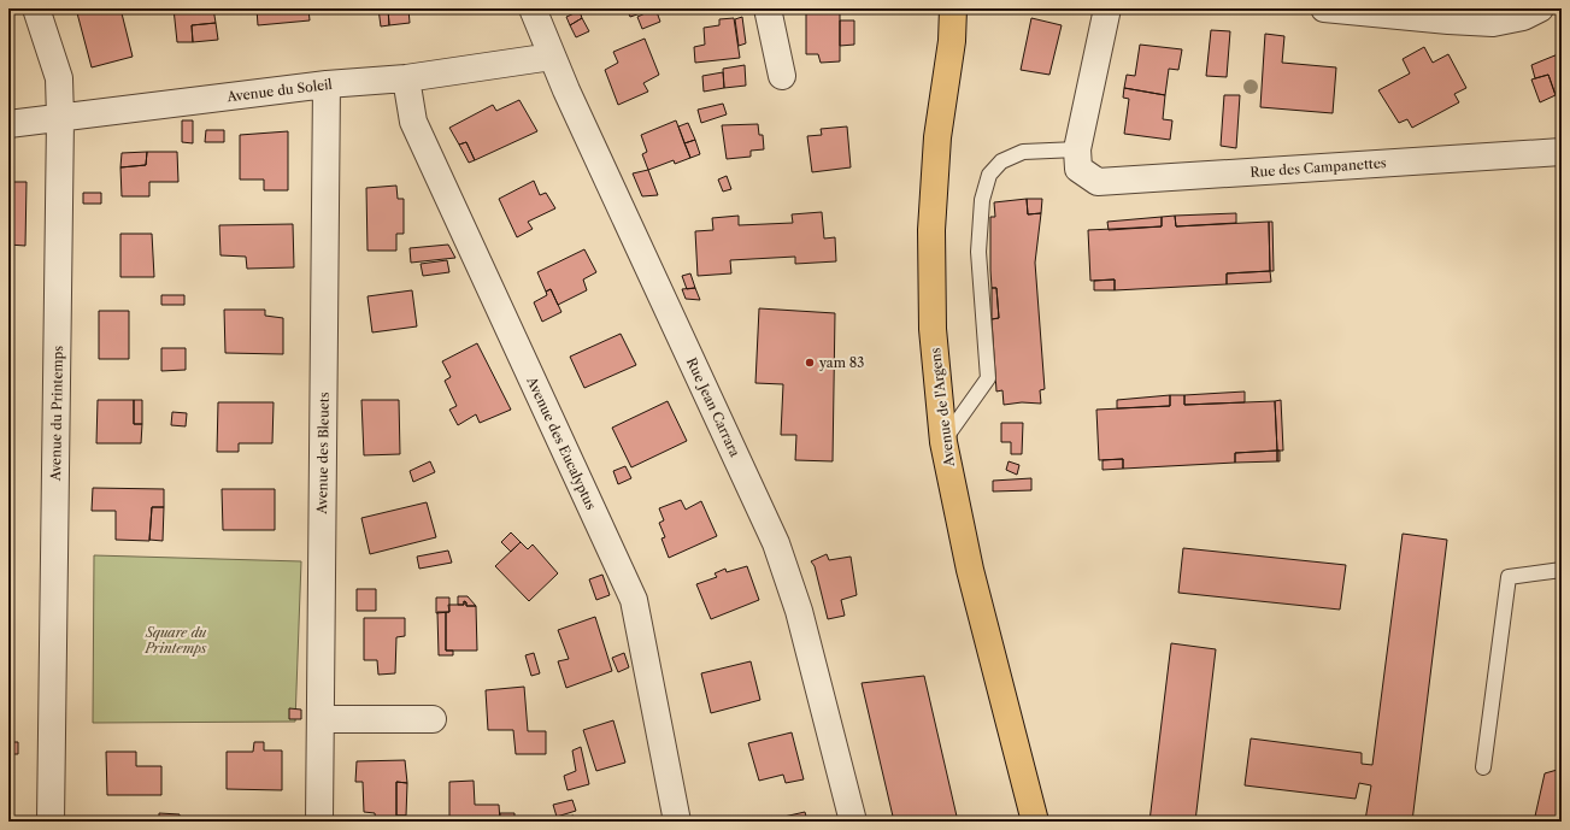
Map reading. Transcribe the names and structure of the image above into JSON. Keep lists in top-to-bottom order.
{
  "streets": {
    "main road": ["Avenue de l'Argens"],
    "street": [
      "Avenue du Soleil",
      "Rue des Campanettes",
      "Rue Jean Carrara",
      "Avenue du Printemps",
      "Avenue des Eucalyptus",
      "Avenue des Bleuets"
    ]
  },
  "crossings": [
    ["Avenue du Soleil", "Rue Jean Carrara"],
    ["Avenue du Soleil", "Avenue du Printemps"],
    ["Avenue du Soleil", "Avenue des Eucalyptus"],
    ["Avenue du Soleil", "Avenue des Bleuets"]
  ],
  "parks": ["Square du Printemps"],
  "places": ["yam 83"]
}
